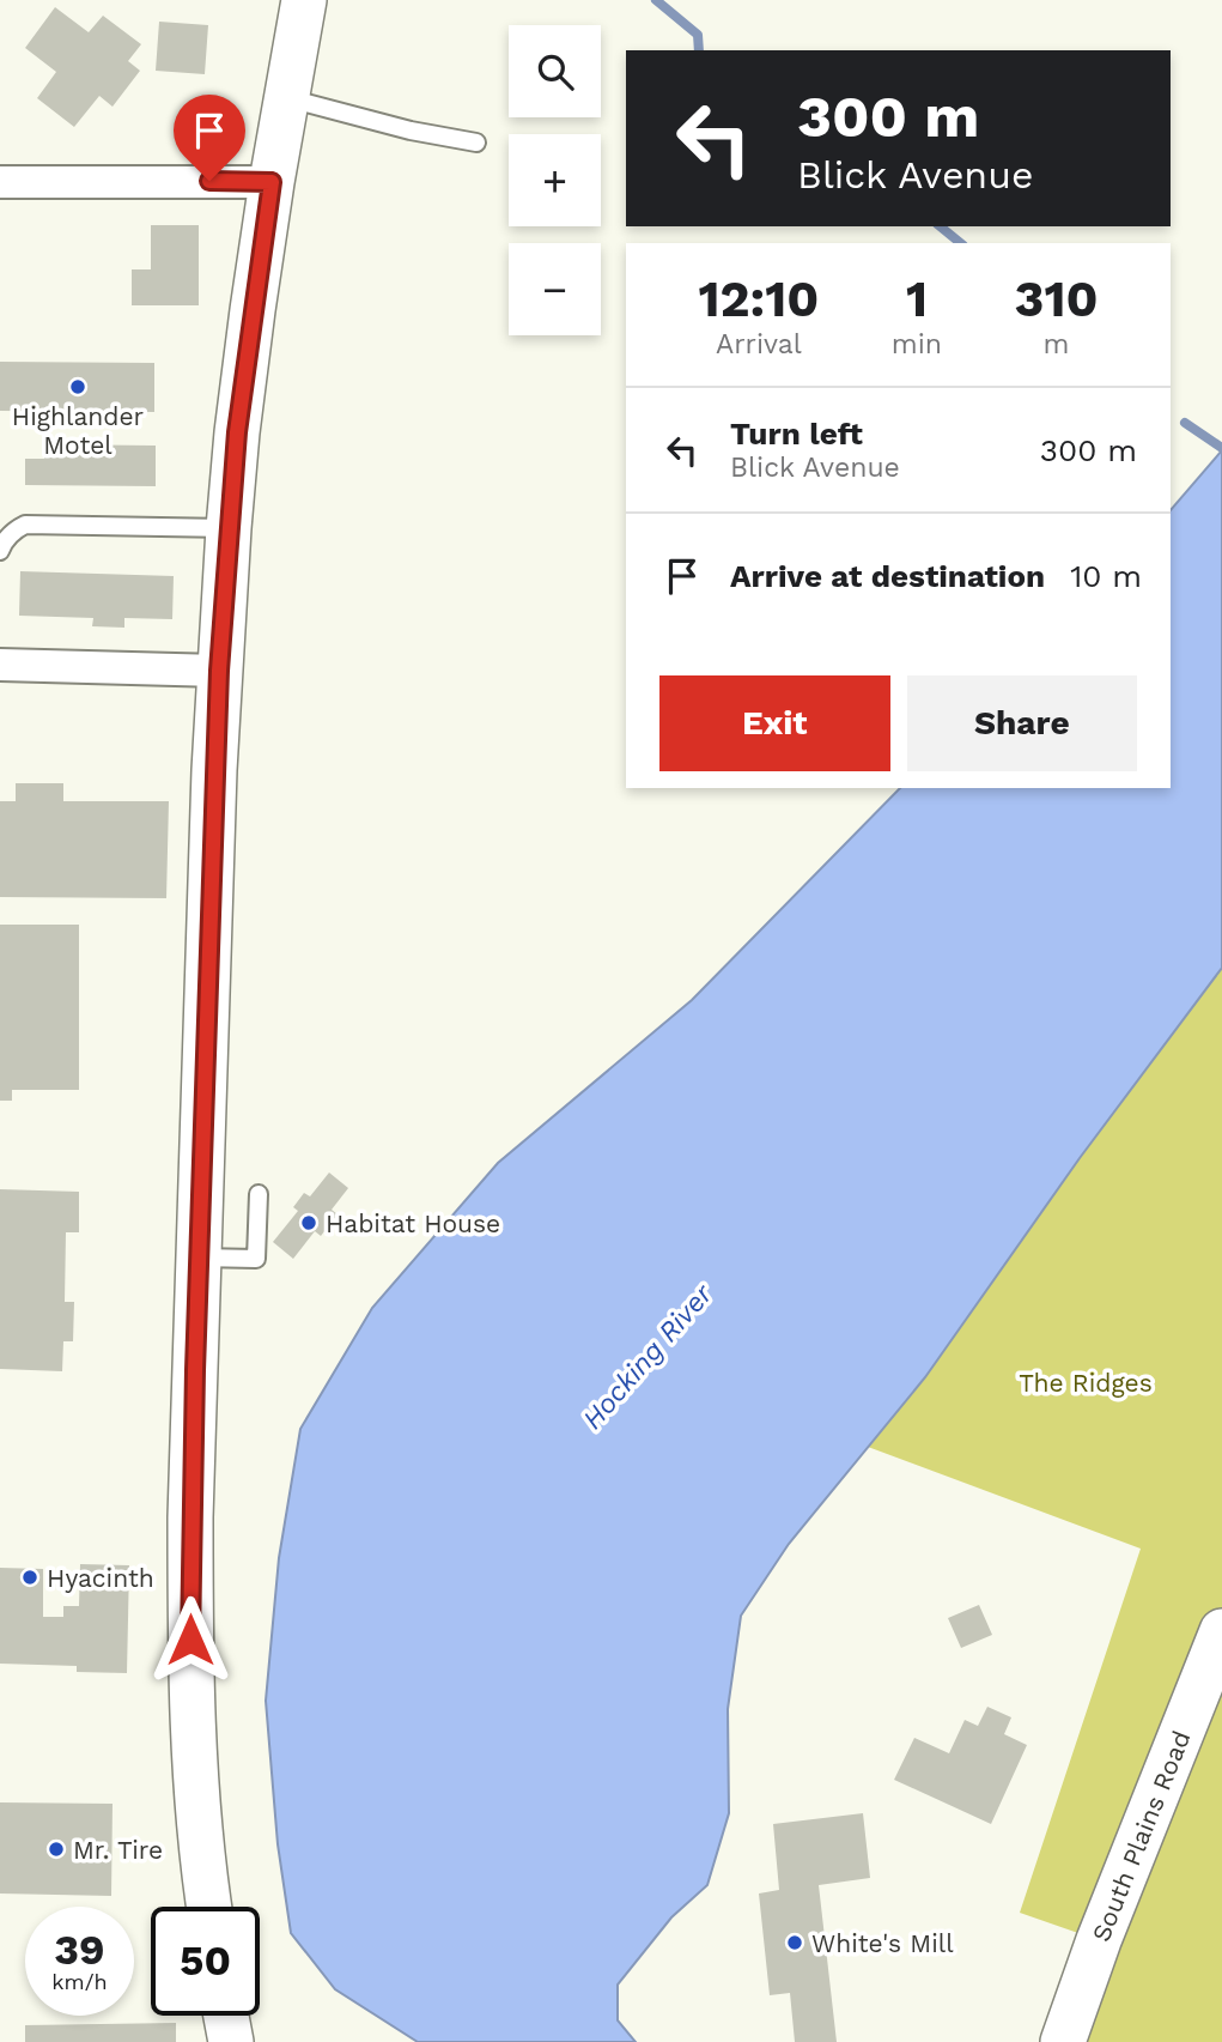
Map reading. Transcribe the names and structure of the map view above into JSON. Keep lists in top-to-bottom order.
{
  "streets": {
    "main road": ["South Plains Road"]
  },
  "water": ["Hocking River"],
  "parks": ["The Ridges"],
  "places": [
    "Highlander Motel",
    "Habitat House",
    "Hyacinth",
    "Mr. Tire",
    "White's Mill"
  ],
  "page": {
    "map_buttons": ["+", "−"],
    "turn": ["300 m", "Blick Avenue"],
    "eta": [
      "12:10",
      "Arrival",
      "1",
      "min",
      "310",
      "m"
    ],
    "list": [
      {
        "name": "Turn left",
        "note": "Blick Avenue",
        "value": "300 m"
      },
      {
        "name": "Arrive at destination",
        "value": "10 m"
      }
    ],
    "buttons": ["Exit", "Share"],
    "speed": "39 km/h",
    "limit": "50"
  }
}
